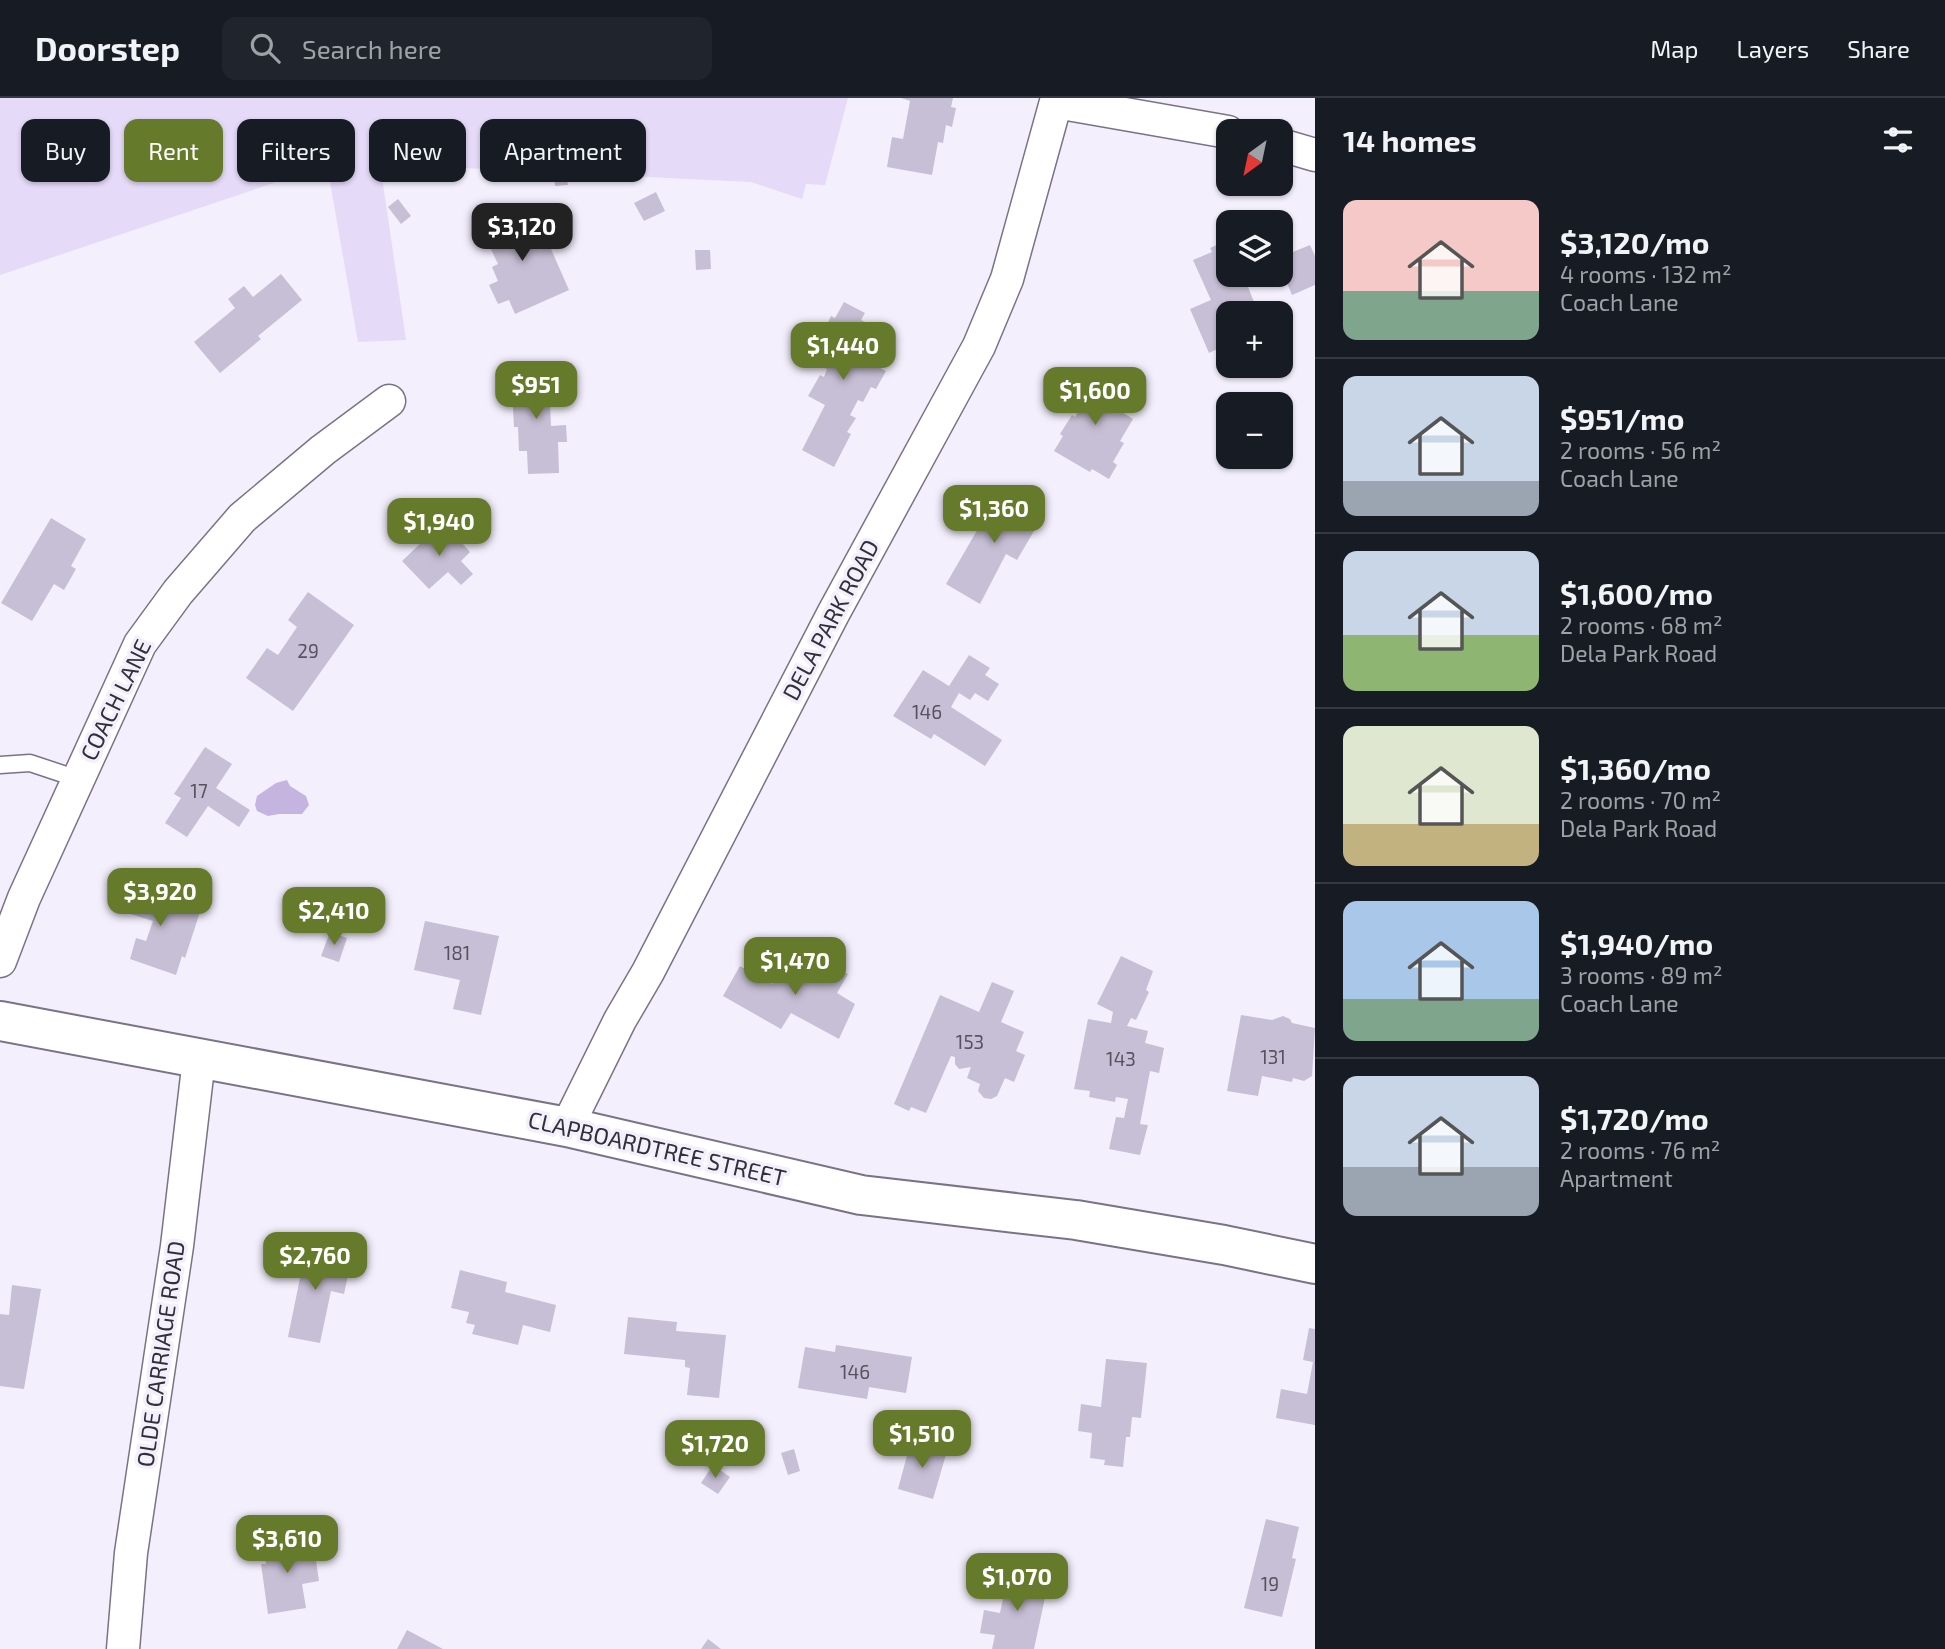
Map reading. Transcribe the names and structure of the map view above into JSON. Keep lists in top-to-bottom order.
{
  "streets": {
    "street": [
      "DELA PARK ROAD",
      "COACH LANE",
      "CLAPBOARDTREE STREET",
      "OLDE CARRIAGE ROAD"
    ]
  },
  "crossings": [
    ["DELA PARK ROAD", "CLAPBOARDTREE STREET"],
    ["CLAPBOARDTREE STREET", "OLDE CARRIAGE ROAD"]
  ],
  "house_numbers": [
    "29",
    "146",
    "17",
    "181",
    "153",
    "131",
    "143",
    "146",
    "19"
  ],
  "north": "bottom left",
  "page": {
    "header": "Doorstep",
    "search": "Search here",
    "nav": ["Map", "Layers", "Share"],
    "heading": "14 homes",
    "map_buttons": ["+", "−"],
    "chip": [
      "Buy",
      "Rent",
      "Filters",
      "New",
      "Apartment"
    ],
    "list": [
      {
        "name": "$3,120/mo",
        "note": "4 rooms · 132 m² · Coach Lane"
      },
      {
        "name": "$951/mo",
        "note": "2 rooms · 56 m² · Coach Lane"
      },
      {
        "name": "$1,600/mo",
        "note": "2 rooms · 68 m² · Dela Park Road"
      },
      {
        "name": "$1,360/mo",
        "note": "2 rooms · 70 m² · Dela Park Road"
      },
      {
        "name": "$1,940/mo",
        "note": "3 rooms · 89 m² · Coach Lane"
      },
      {
        "name": "$1,720/mo",
        "note": "2 rooms · 76 m² · Apartment"
      }
    ],
    "price": [
      "$3,120",
      "$1,440",
      "$951",
      "$1,600",
      "$1,360",
      "$1,940",
      "$3,920",
      "$2,410",
      "$1,470",
      "$2,760",
      "$1,510",
      "$1,720",
      "$3,610",
      "$1,070"
    ]
  }
}
